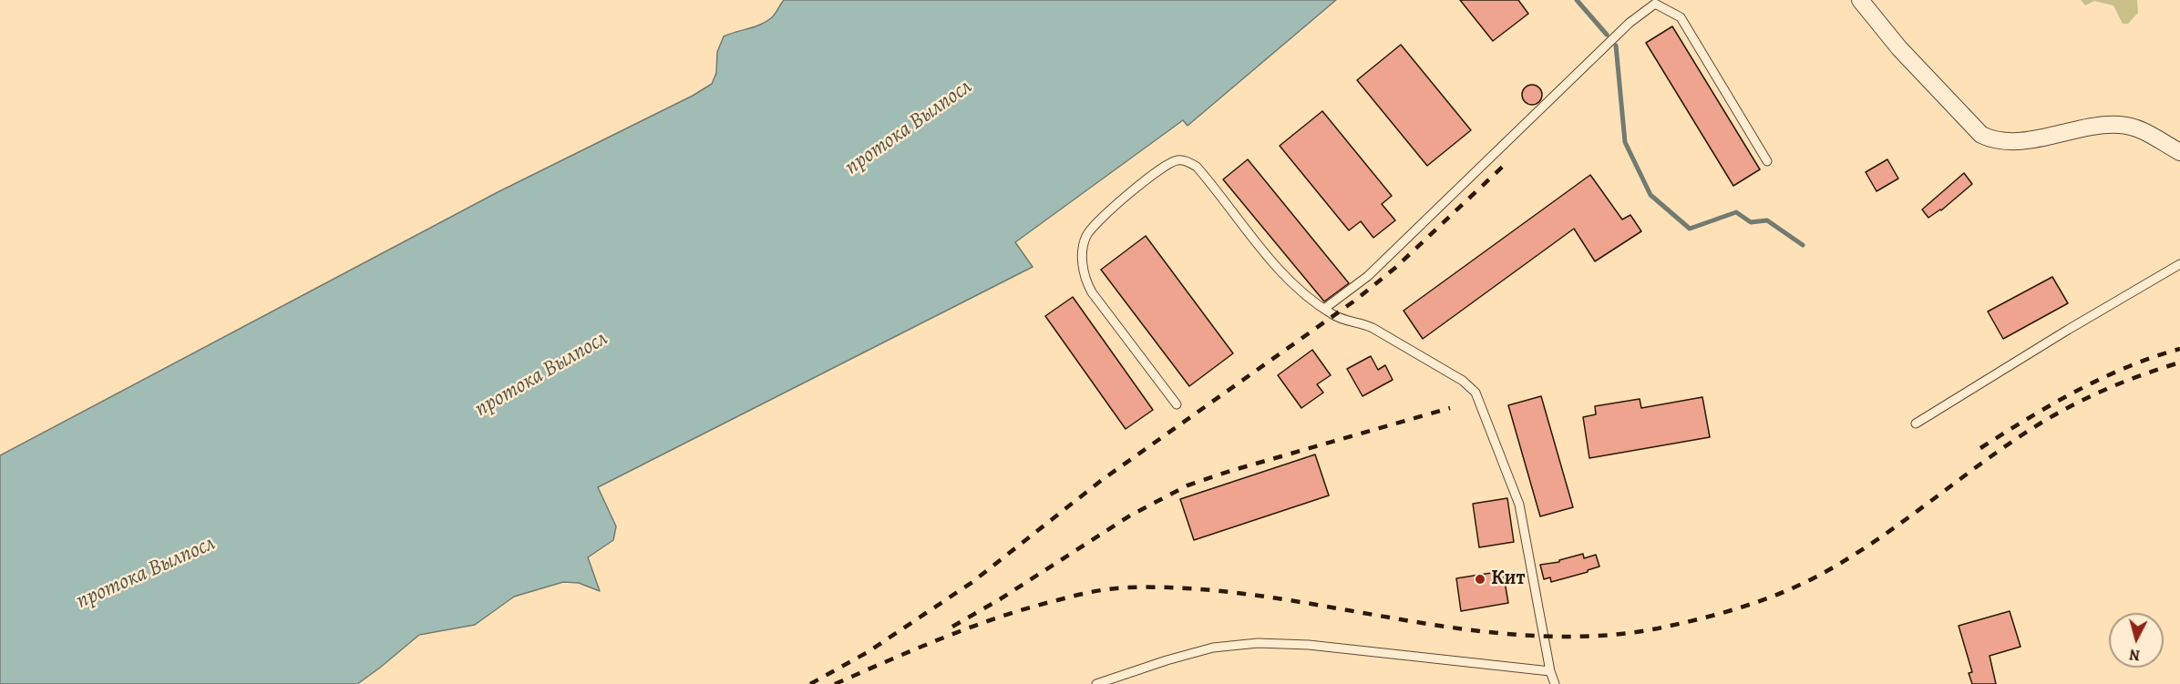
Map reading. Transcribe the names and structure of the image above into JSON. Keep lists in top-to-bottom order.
{
  "water": ["протока Вылпосл"],
  "places": ["Кит"],
  "north": "bottom"
}
